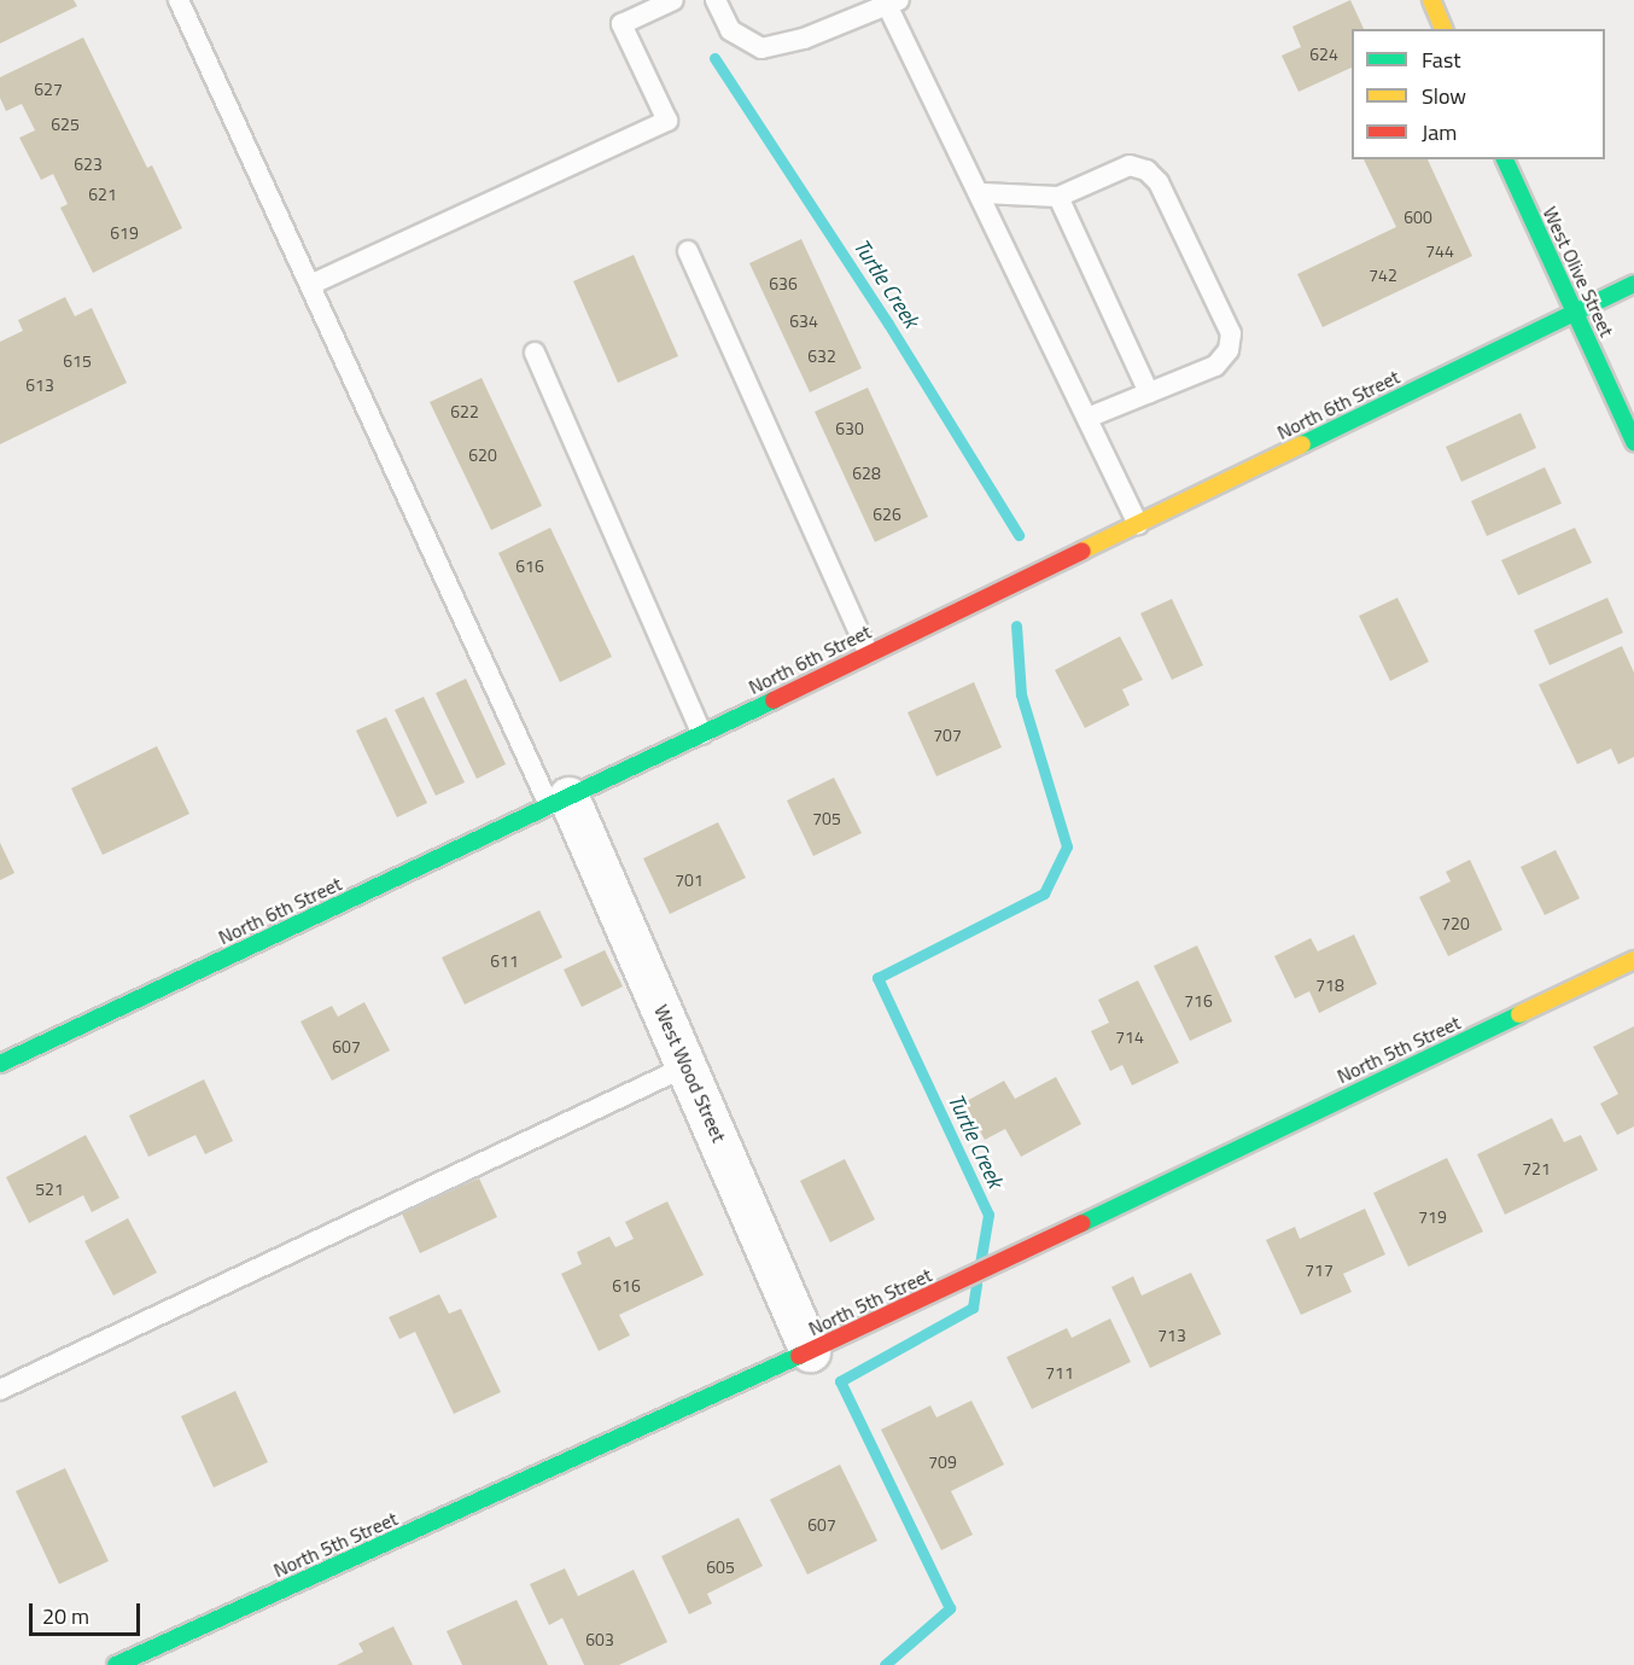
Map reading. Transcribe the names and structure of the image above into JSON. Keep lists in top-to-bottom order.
{
  "streets": {
    "street": [
      "West Olive Street",
      "North 6th Street",
      "North 5th Street",
      "West Wood Street"
    ]
  },
  "crossings": [
    ["West Olive Street", "North 6th Street"],
    ["North 6th Street", "West Wood Street"],
    ["North 5th Street", "West Wood Street"]
  ],
  "water": ["Turtle Creek"],
  "house_numbers": [
    "624",
    "627",
    "625",
    "623",
    "621",
    "600",
    "619",
    "744",
    "742",
    "636",
    "634",
    "632",
    "615",
    "613",
    "622",
    "630",
    "620",
    "628",
    "626",
    "616",
    "707",
    "705",
    "701",
    "720",
    "611",
    "718",
    "716",
    "714",
    "607",
    "721",
    "521",
    "719",
    "717",
    "616",
    "713",
    "711",
    "709",
    "607",
    "605",
    "603"
  ],
  "legend": ["Fast", "Slow", "Jam"],
  "scale_bar": "20 m"
}
